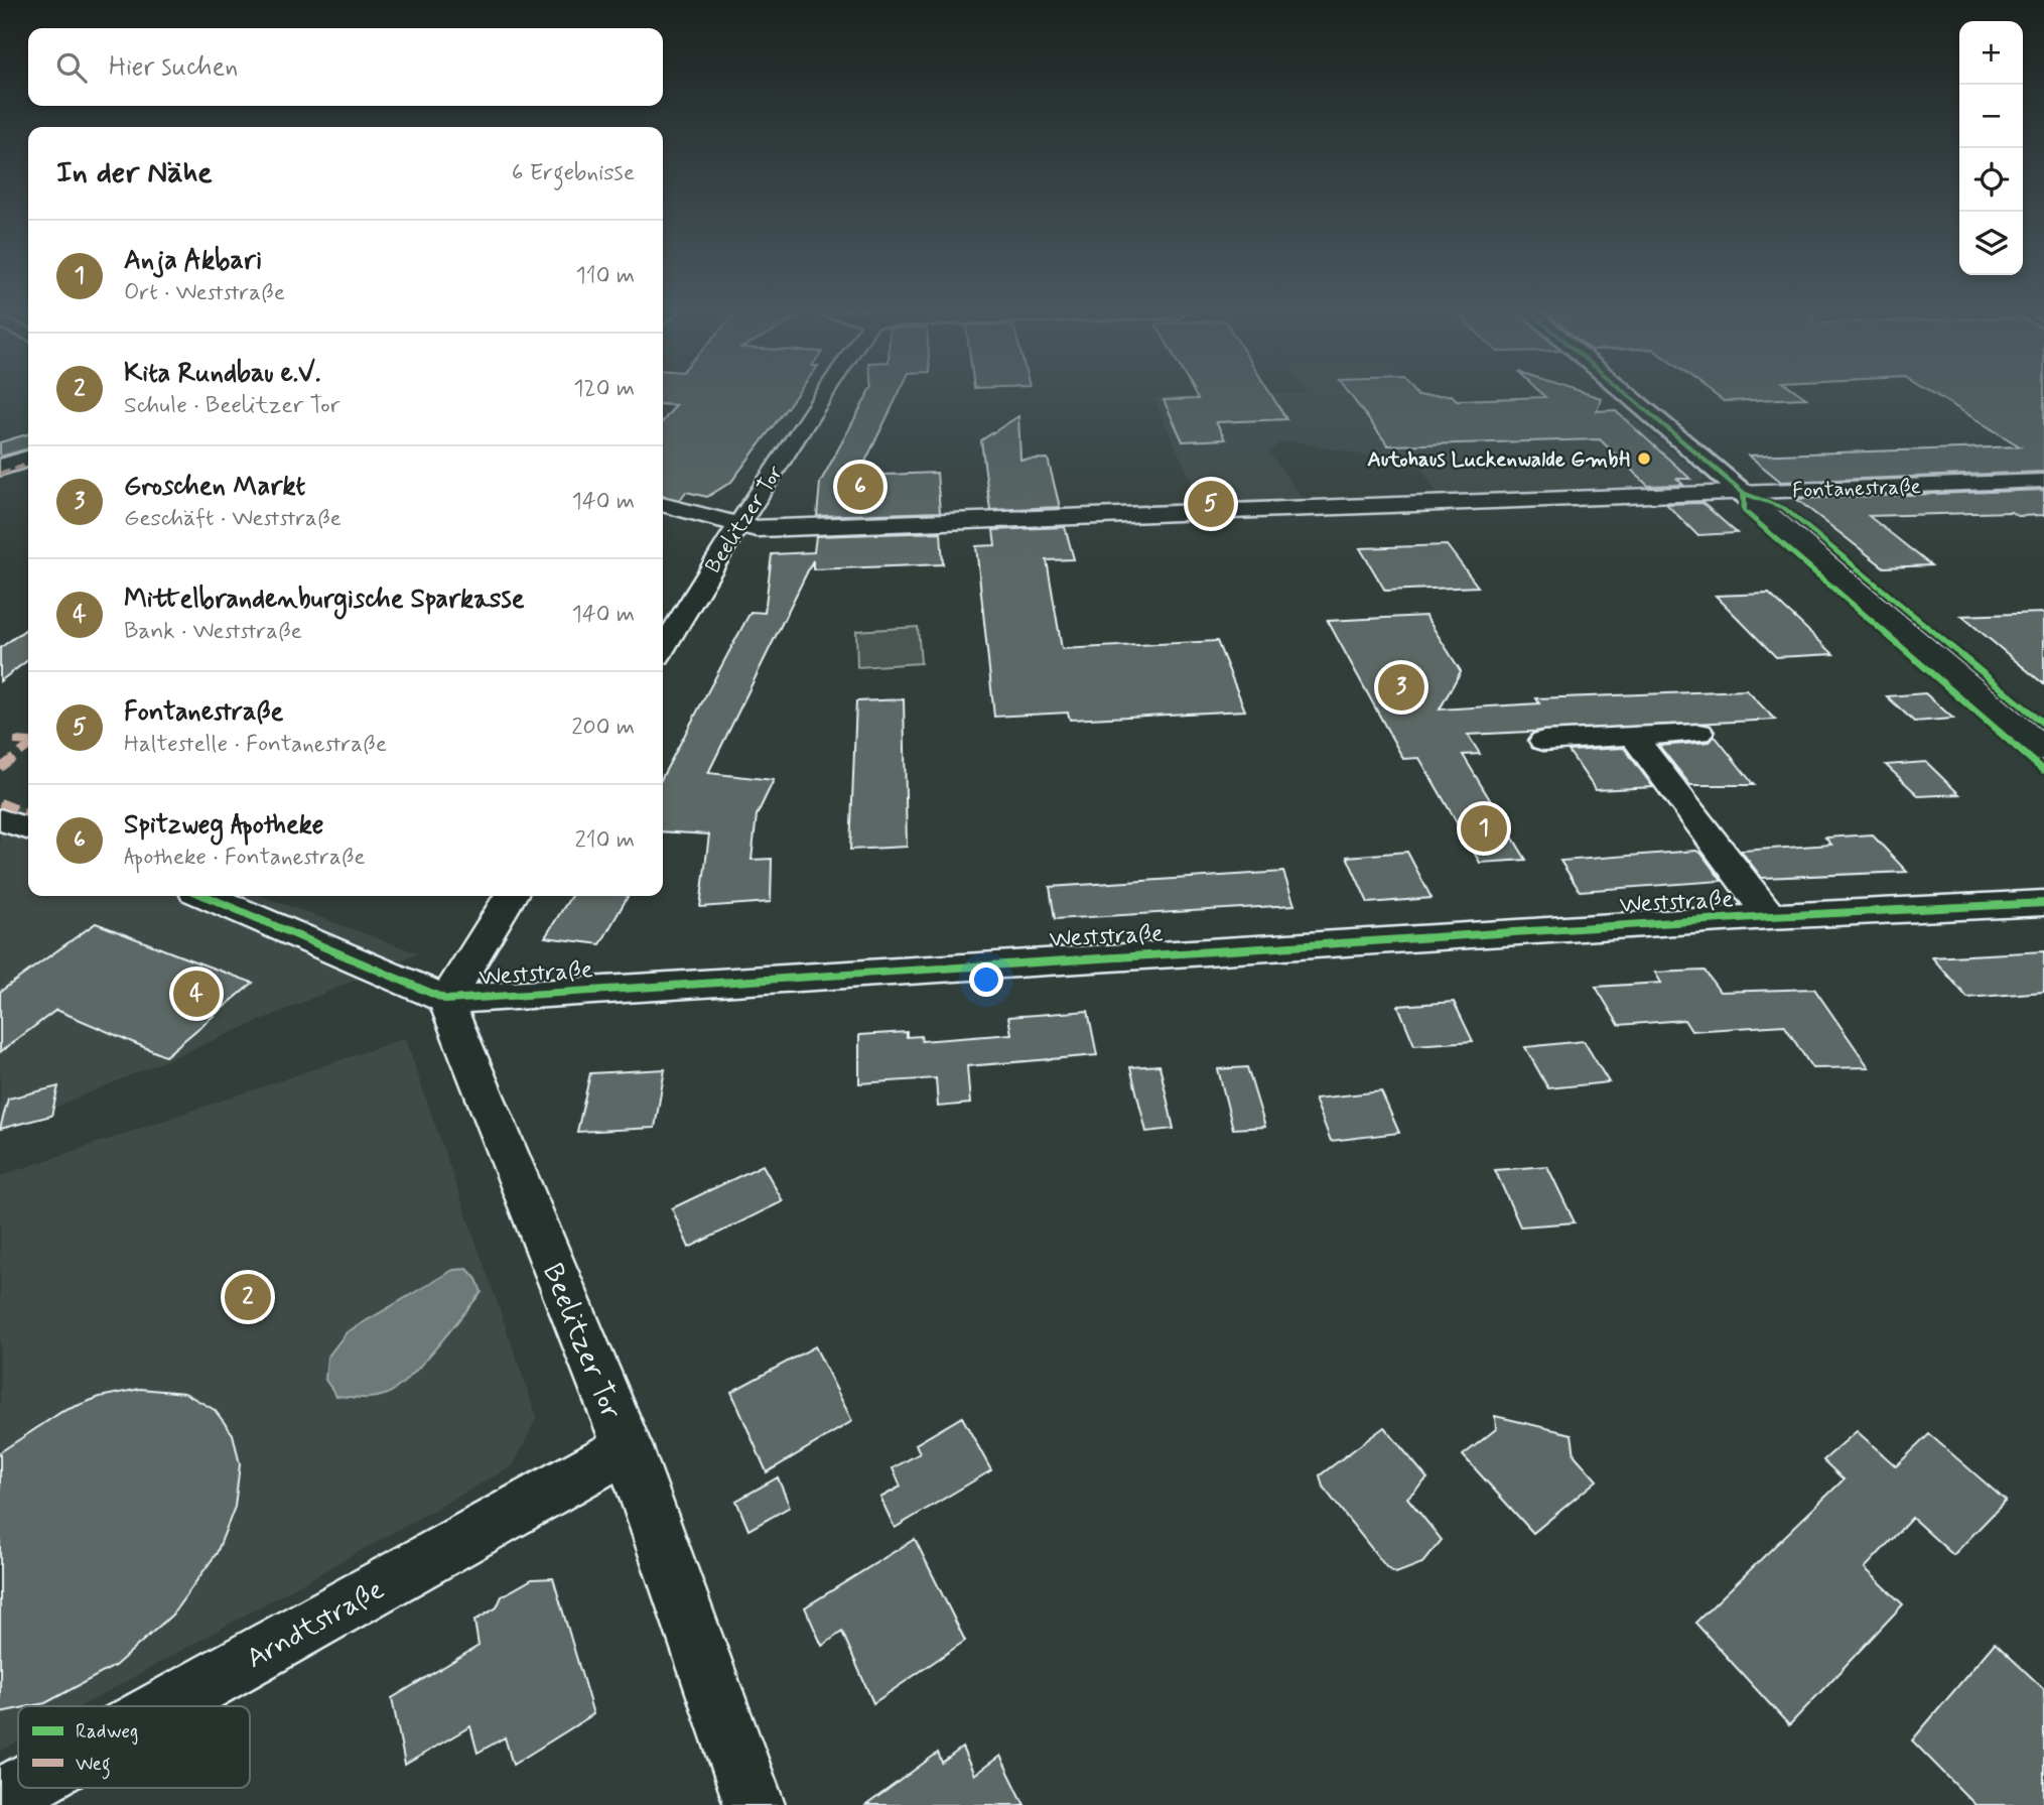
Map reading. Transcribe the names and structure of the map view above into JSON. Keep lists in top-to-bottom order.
{
  "streets": {
    "street": [
      "Fontanestraße",
      "Beelitzer Tor",
      "Weststraße",
      "Arndtstraße"
    ]
  },
  "crossings": [
    ["Fontanestraße", "Beelitzer Tor"],
    ["Beelitzer Tor", "Weststraße"],
    ["Beelitzer Tor", "Arndtstraße"]
  ],
  "places": ["Autohaus Luckenwalde GmbH"],
  "legend": ["Radweg", "Weg"],
  "page": {
    "map_buttons": ["+", "−"],
    "search": "Hier suchen",
    "heading": ["In der Nähe", "6 Ergebnisse"],
    "list": [
      {
        "mark": "1",
        "name": "Anja Akbari",
        "note": "Ort · Weststraße",
        "value": "110 m"
      },
      {
        "mark": "2",
        "name": "Kita Rundbau e.V.",
        "note": "Schule · Beelitzer Tor",
        "value": "120 m"
      },
      {
        "mark": "3",
        "name": "Groschen Markt",
        "note": "Geschäft · Weststraße",
        "value": "140 m"
      },
      {
        "mark": "4",
        "name": "Mittelbrandenburgische Sparkasse",
        "note": "Bank · Weststraße",
        "value": "140 m"
      },
      {
        "mark": "5",
        "name": "Fontanestraße",
        "note": "Haltestelle · Fontanestraße",
        "value": "200 m"
      },
      {
        "mark": "6",
        "name": "Spitzweg Apotheke",
        "note": "Apotheke · Fontanestraße",
        "value": "210 m"
      }
    ],
    "pins": [
      "6",
      "5",
      "3",
      "1",
      "4",
      "2"
    ]
  }
}
